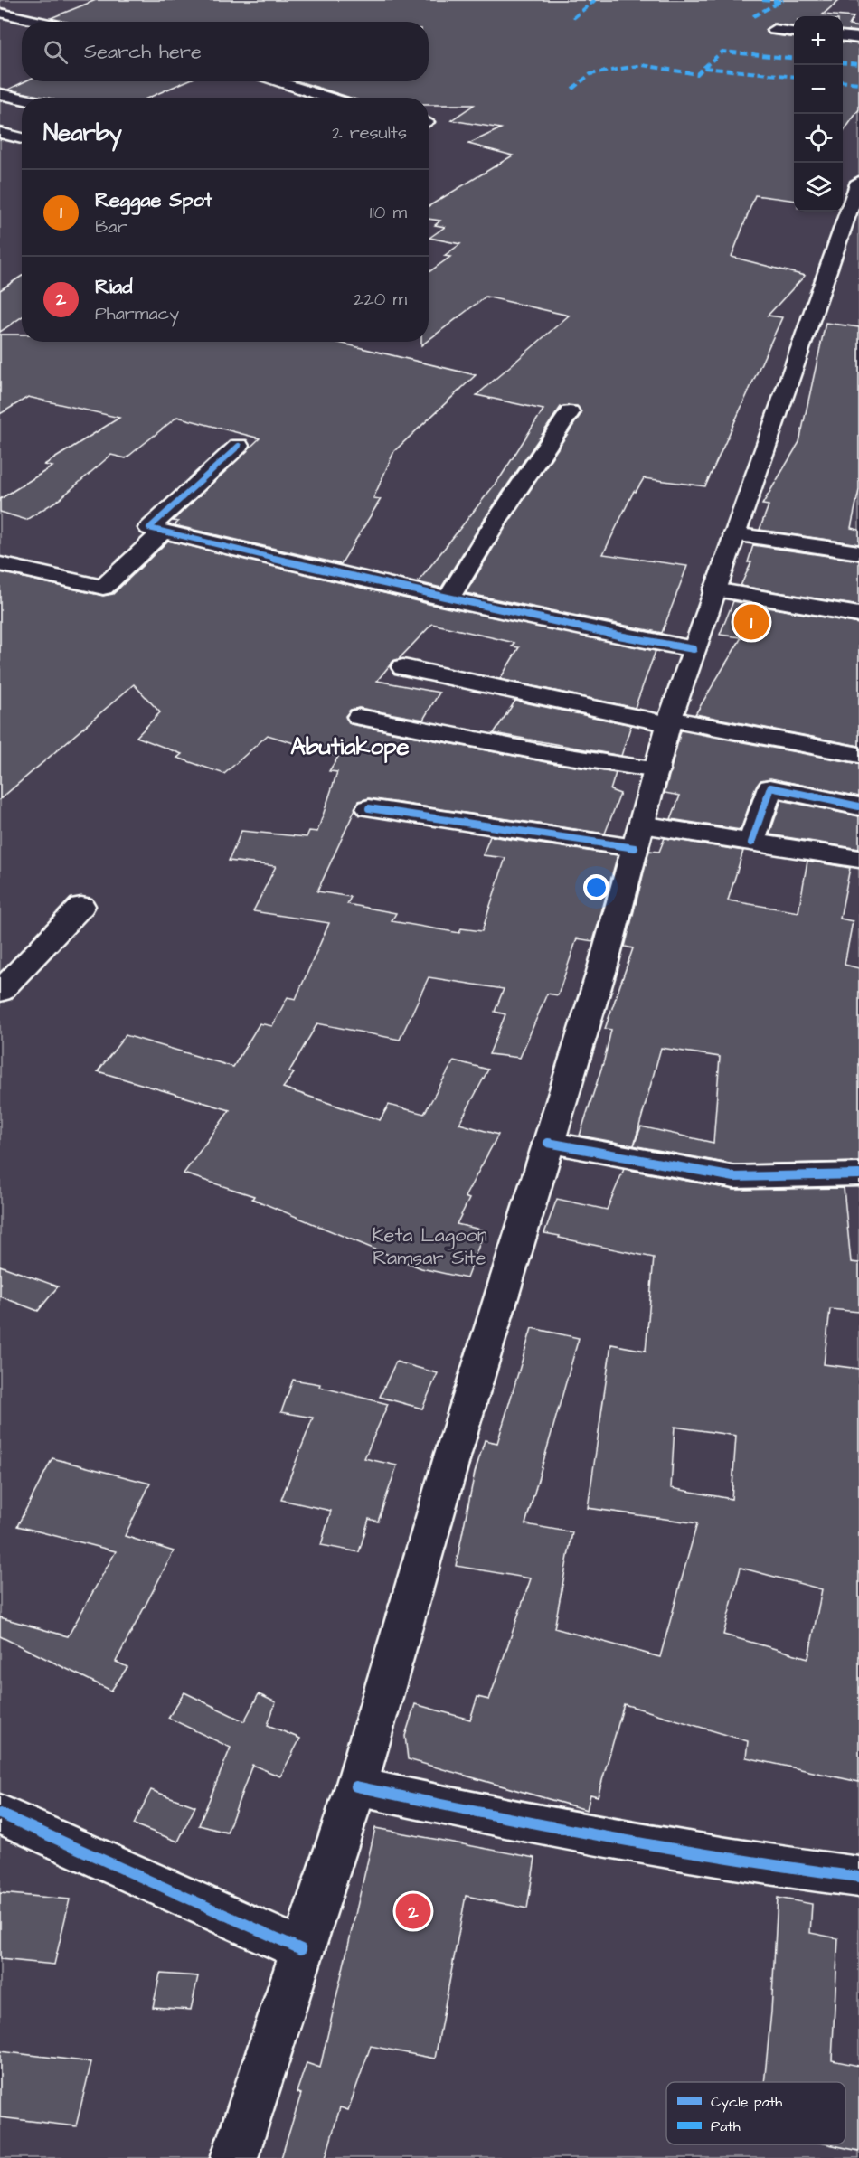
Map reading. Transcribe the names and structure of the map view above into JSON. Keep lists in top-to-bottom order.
{
  "districts": ["Abutiakope"],
  "parks": ["Keta Lagoon Ramsar Site"],
  "legend": ["Cycle path", "Path"],
  "page": {
    "map_buttons": ["+", "−"],
    "search": "Search here",
    "heading": ["Nearby", "2 results"],
    "list": [
      {
        "mark": "1",
        "name": "Reggae Spot",
        "note": "Bar",
        "value": "110 m"
      },
      {
        "mark": "2",
        "name": "Riad",
        "note": "Pharmacy",
        "value": "220 m"
      }
    ],
    "pins": ["1", "2"]
  }
}
